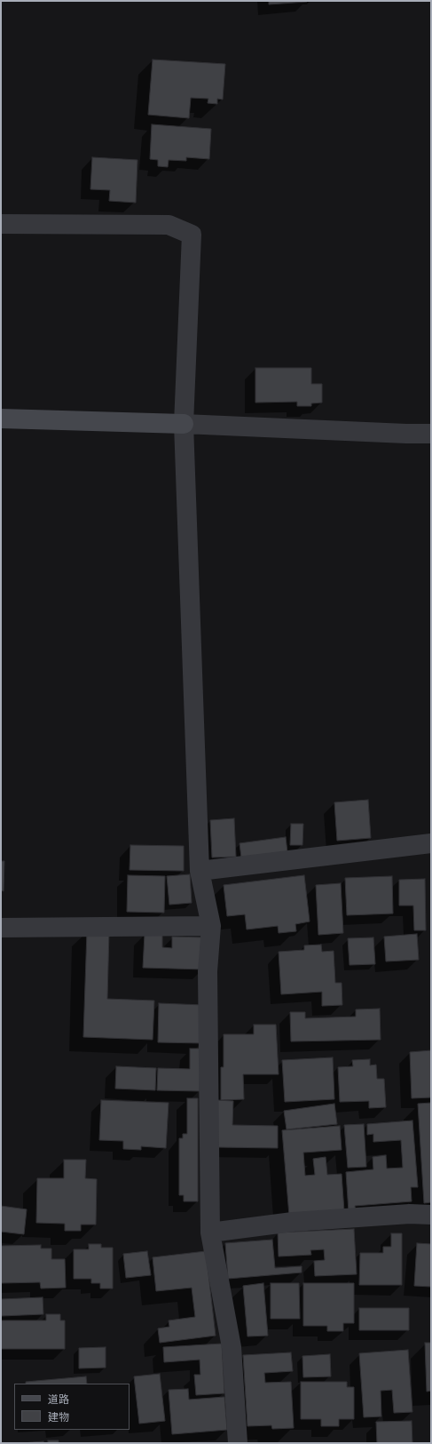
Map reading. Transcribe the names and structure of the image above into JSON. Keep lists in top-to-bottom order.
{
  "legend": ["道路", "建物"]
}
